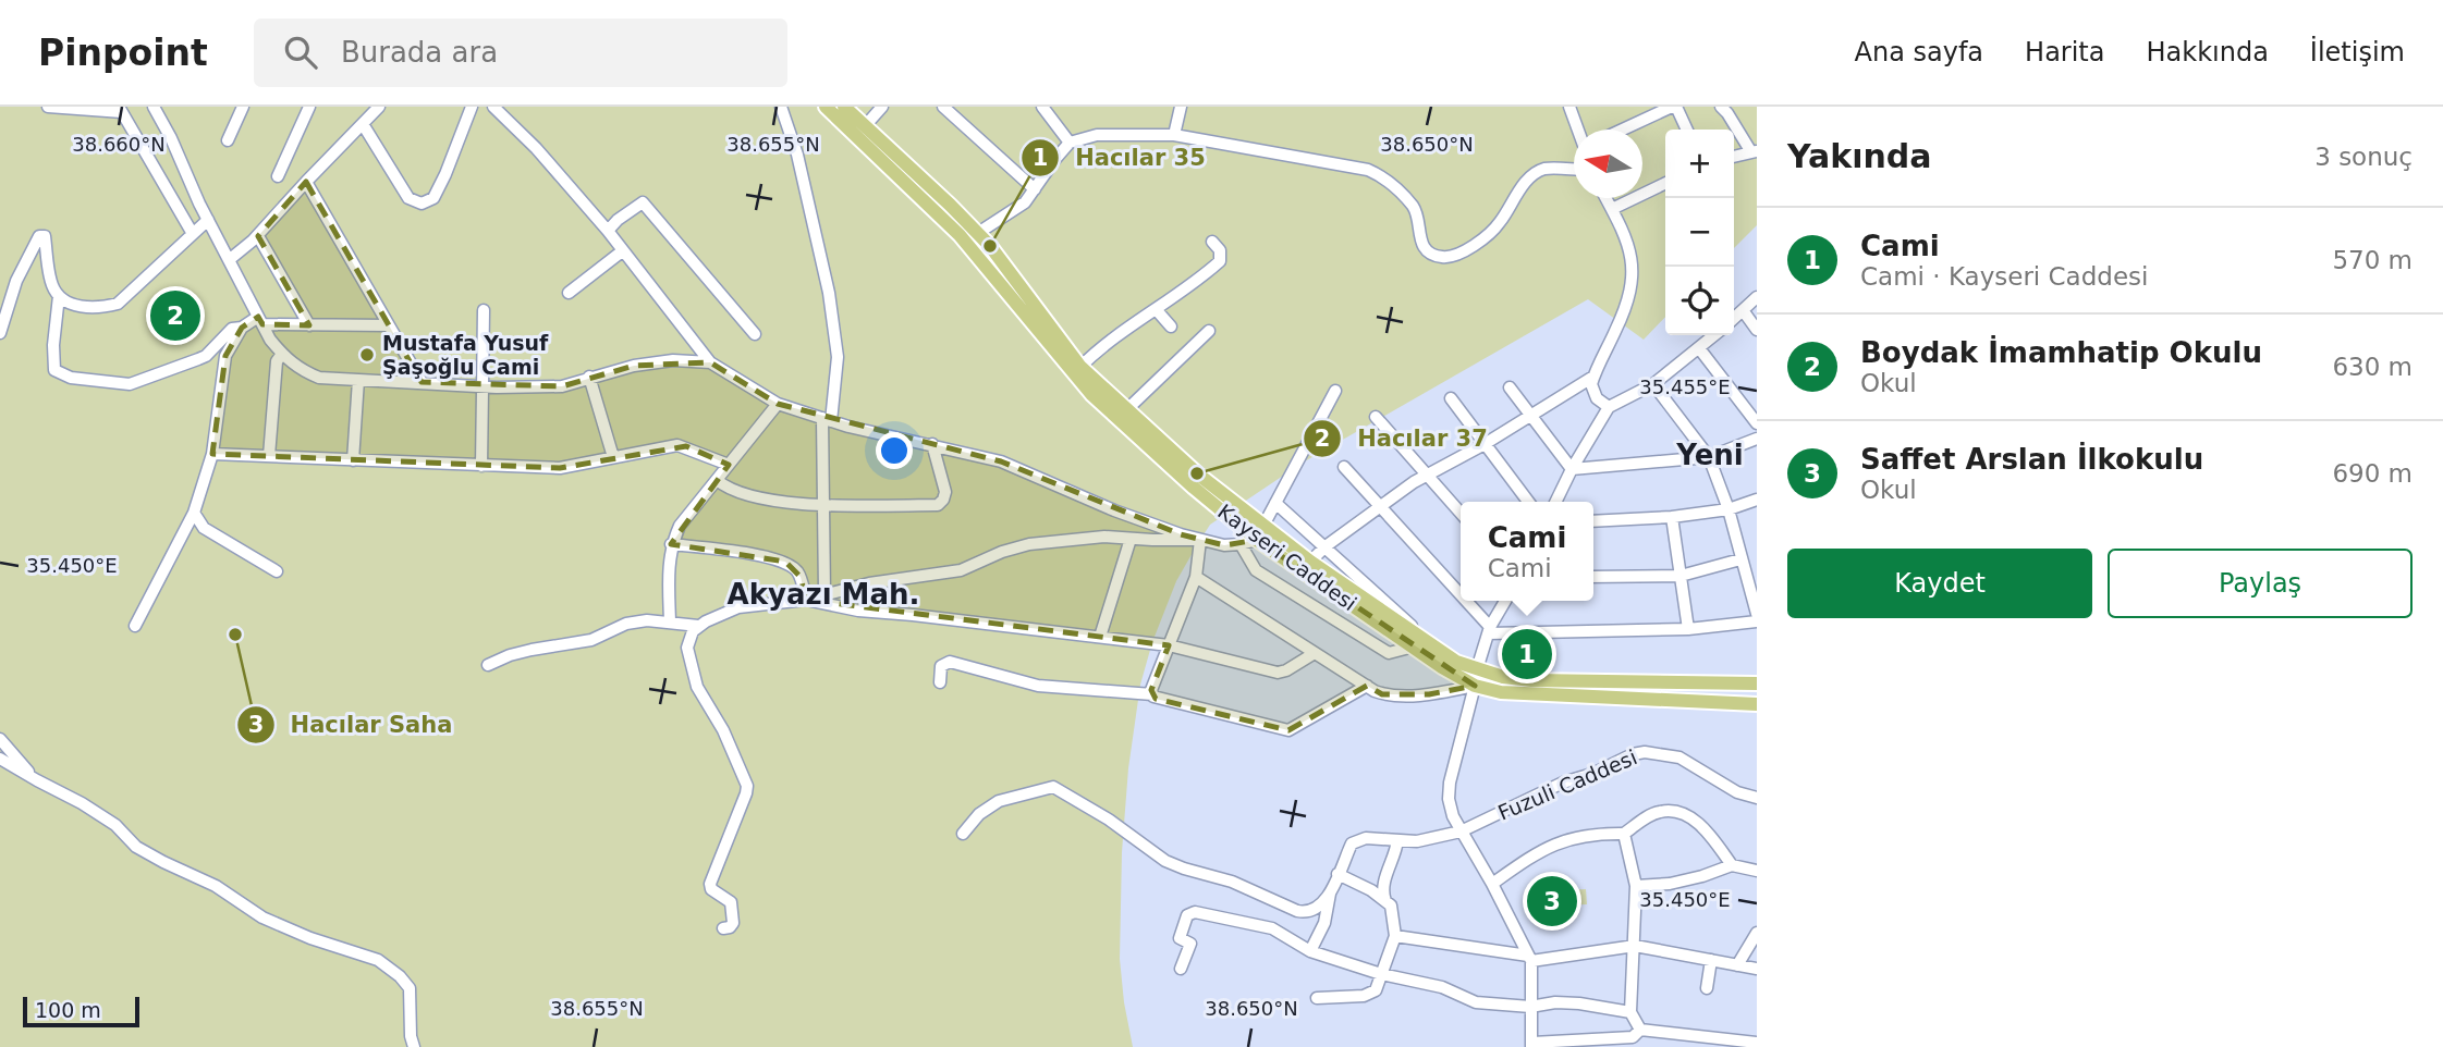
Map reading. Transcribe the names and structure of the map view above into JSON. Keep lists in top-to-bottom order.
{
  "streets": {
    "main road": ["Kayseri Caddesi"],
    "street": ["Fuzuli Caddesi"]
  },
  "districts": ["Yeni", "Akyazı Mah."],
  "places": [
    "Hacılar 35",
    "Mustafa Yusuf Şaşoğlu Cami",
    "Hacılar 37",
    "Hacılar Saha"
  ],
  "scale_bar": "100 m",
  "north": "left",
  "page": {
    "header": "Pinpoint",
    "search": "Burada ara",
    "nav": [
      "Ana sayfa",
      "Harita",
      "Hakkında",
      "İletişim"
    ],
    "heading": ["Yakında", "3 sonuç"],
    "map_buttons": ["+", "−"],
    "list": [
      {
        "mark": "1",
        "name": "Cami",
        "note": "Cami · Kayseri Caddesi",
        "value": "570 m"
      },
      {
        "mark": "2",
        "name": "Boydak İmamhatip Okulu",
        "note": "Okul",
        "value": "630 m"
      },
      {
        "mark": "3",
        "name": "Saffet Arslan İlkokulu",
        "note": "Okul",
        "value": "690 m"
      }
    ],
    "pins": ["2", "1", "3"],
    "popup": ["Cami", "Cami"],
    "buttons": ["Kaydet", "Paylaş"],
    "scale": "100 m"
  },
  "coordinates": [
    "38.660°N",
    "38.655°N",
    "38.650°N",
    "35.455°E",
    "35.450°E"
  ]
}
